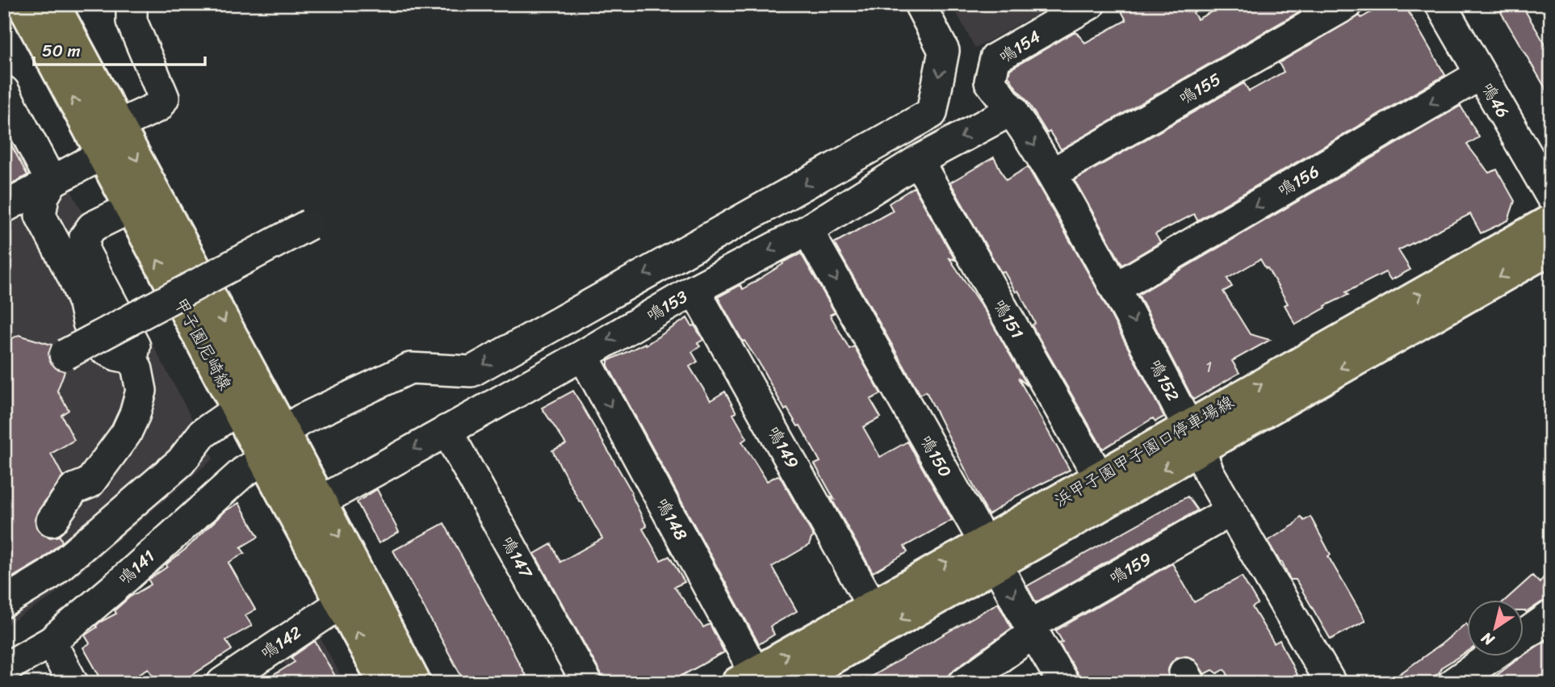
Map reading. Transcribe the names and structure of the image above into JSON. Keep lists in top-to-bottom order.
{
  "streets": {
    "main road": ["甲子園尼崎線", "浜甲子園甲子園口停車場線"],
    "street": [
      "鳴154",
      "鳴155",
      "鳴46",
      "鳴156",
      "鳴153",
      "鳴151",
      "鳴152",
      "鳴149",
      "鳴150",
      "鳴148",
      "鳴147",
      "鳴141",
      "鳴159",
      "鳴142"
    ]
  },
  "crossings": [
    ["鳴154", "鳴152"],
    ["鳴155", "鳴152"],
    ["鳴46", "鳴156"],
    ["鳴156", "鳴152"],
    ["鳴153", "鳴151"],
    ["鳴153", "甲子園尼崎線"],
    ["鳴153", "鳴152"],
    ["鳴153", "鳴149"],
    ["鳴153", "鳴150"],
    ["鳴153", "鳴148"],
    ["鳴153", "鳴147"],
    ["鳴151", "浜甲子園甲子園口停車場線"],
    ["甲子園尼崎線", "鳴141"],
    ["甲子園尼崎線", "鳴142"],
    ["鳴152", "浜甲子園甲子園口停車場線"],
    ["鳴152", "鳴159"],
    ["鳴149", "浜甲子園甲子園口停車場線"],
    ["浜甲子園甲子園口停車場線", "鳴150"],
    ["浜甲子園甲子園口停車場線", "鳴148"],
    ["鳴150", "鳴159"]
  ],
  "one_way": [
    "鳴156",
    "鳴152",
    "鳴150",
    "鳴148"
  ],
  "house_numbers": ["1"],
  "scale_bar": "50 m",
  "north": "bottom left"
}
